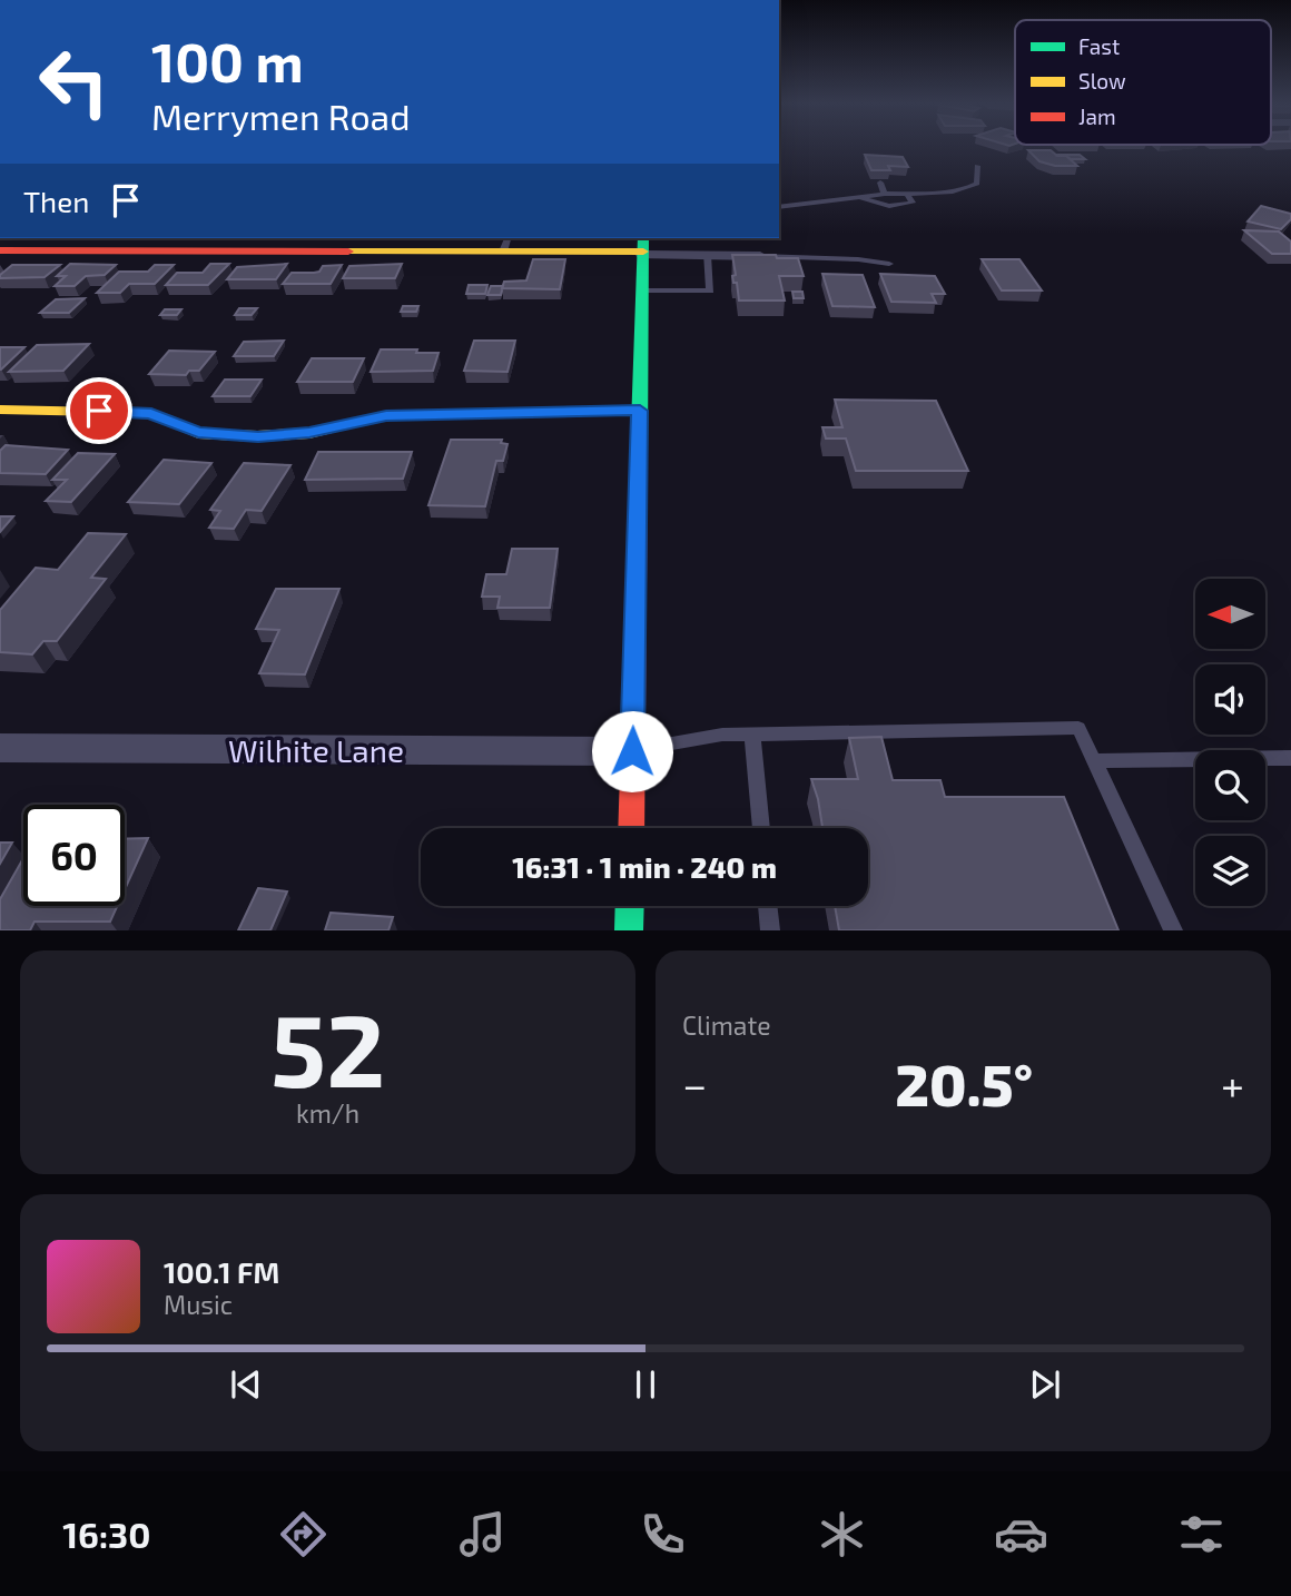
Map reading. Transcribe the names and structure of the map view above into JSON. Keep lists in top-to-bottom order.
{
  "streets": {
    "street": ["Wilhite Lane"]
  },
  "legend": ["Fast", "Slow", "Jam"],
  "north": "left",
  "page": {
    "turn": ["100 m", "Merrymen Road"],
    "then": "Then",
    "limit": "60",
    "trip": "16:31 · 1 min · 240 m",
    "tile": [
      ["52", "km/h"],
      "Climate"
    ],
    "heat": ["−", "20.5°", "+"],
    "song": ["100.1 FM", "Music"],
    "tabs": "16:30"
  }
}
